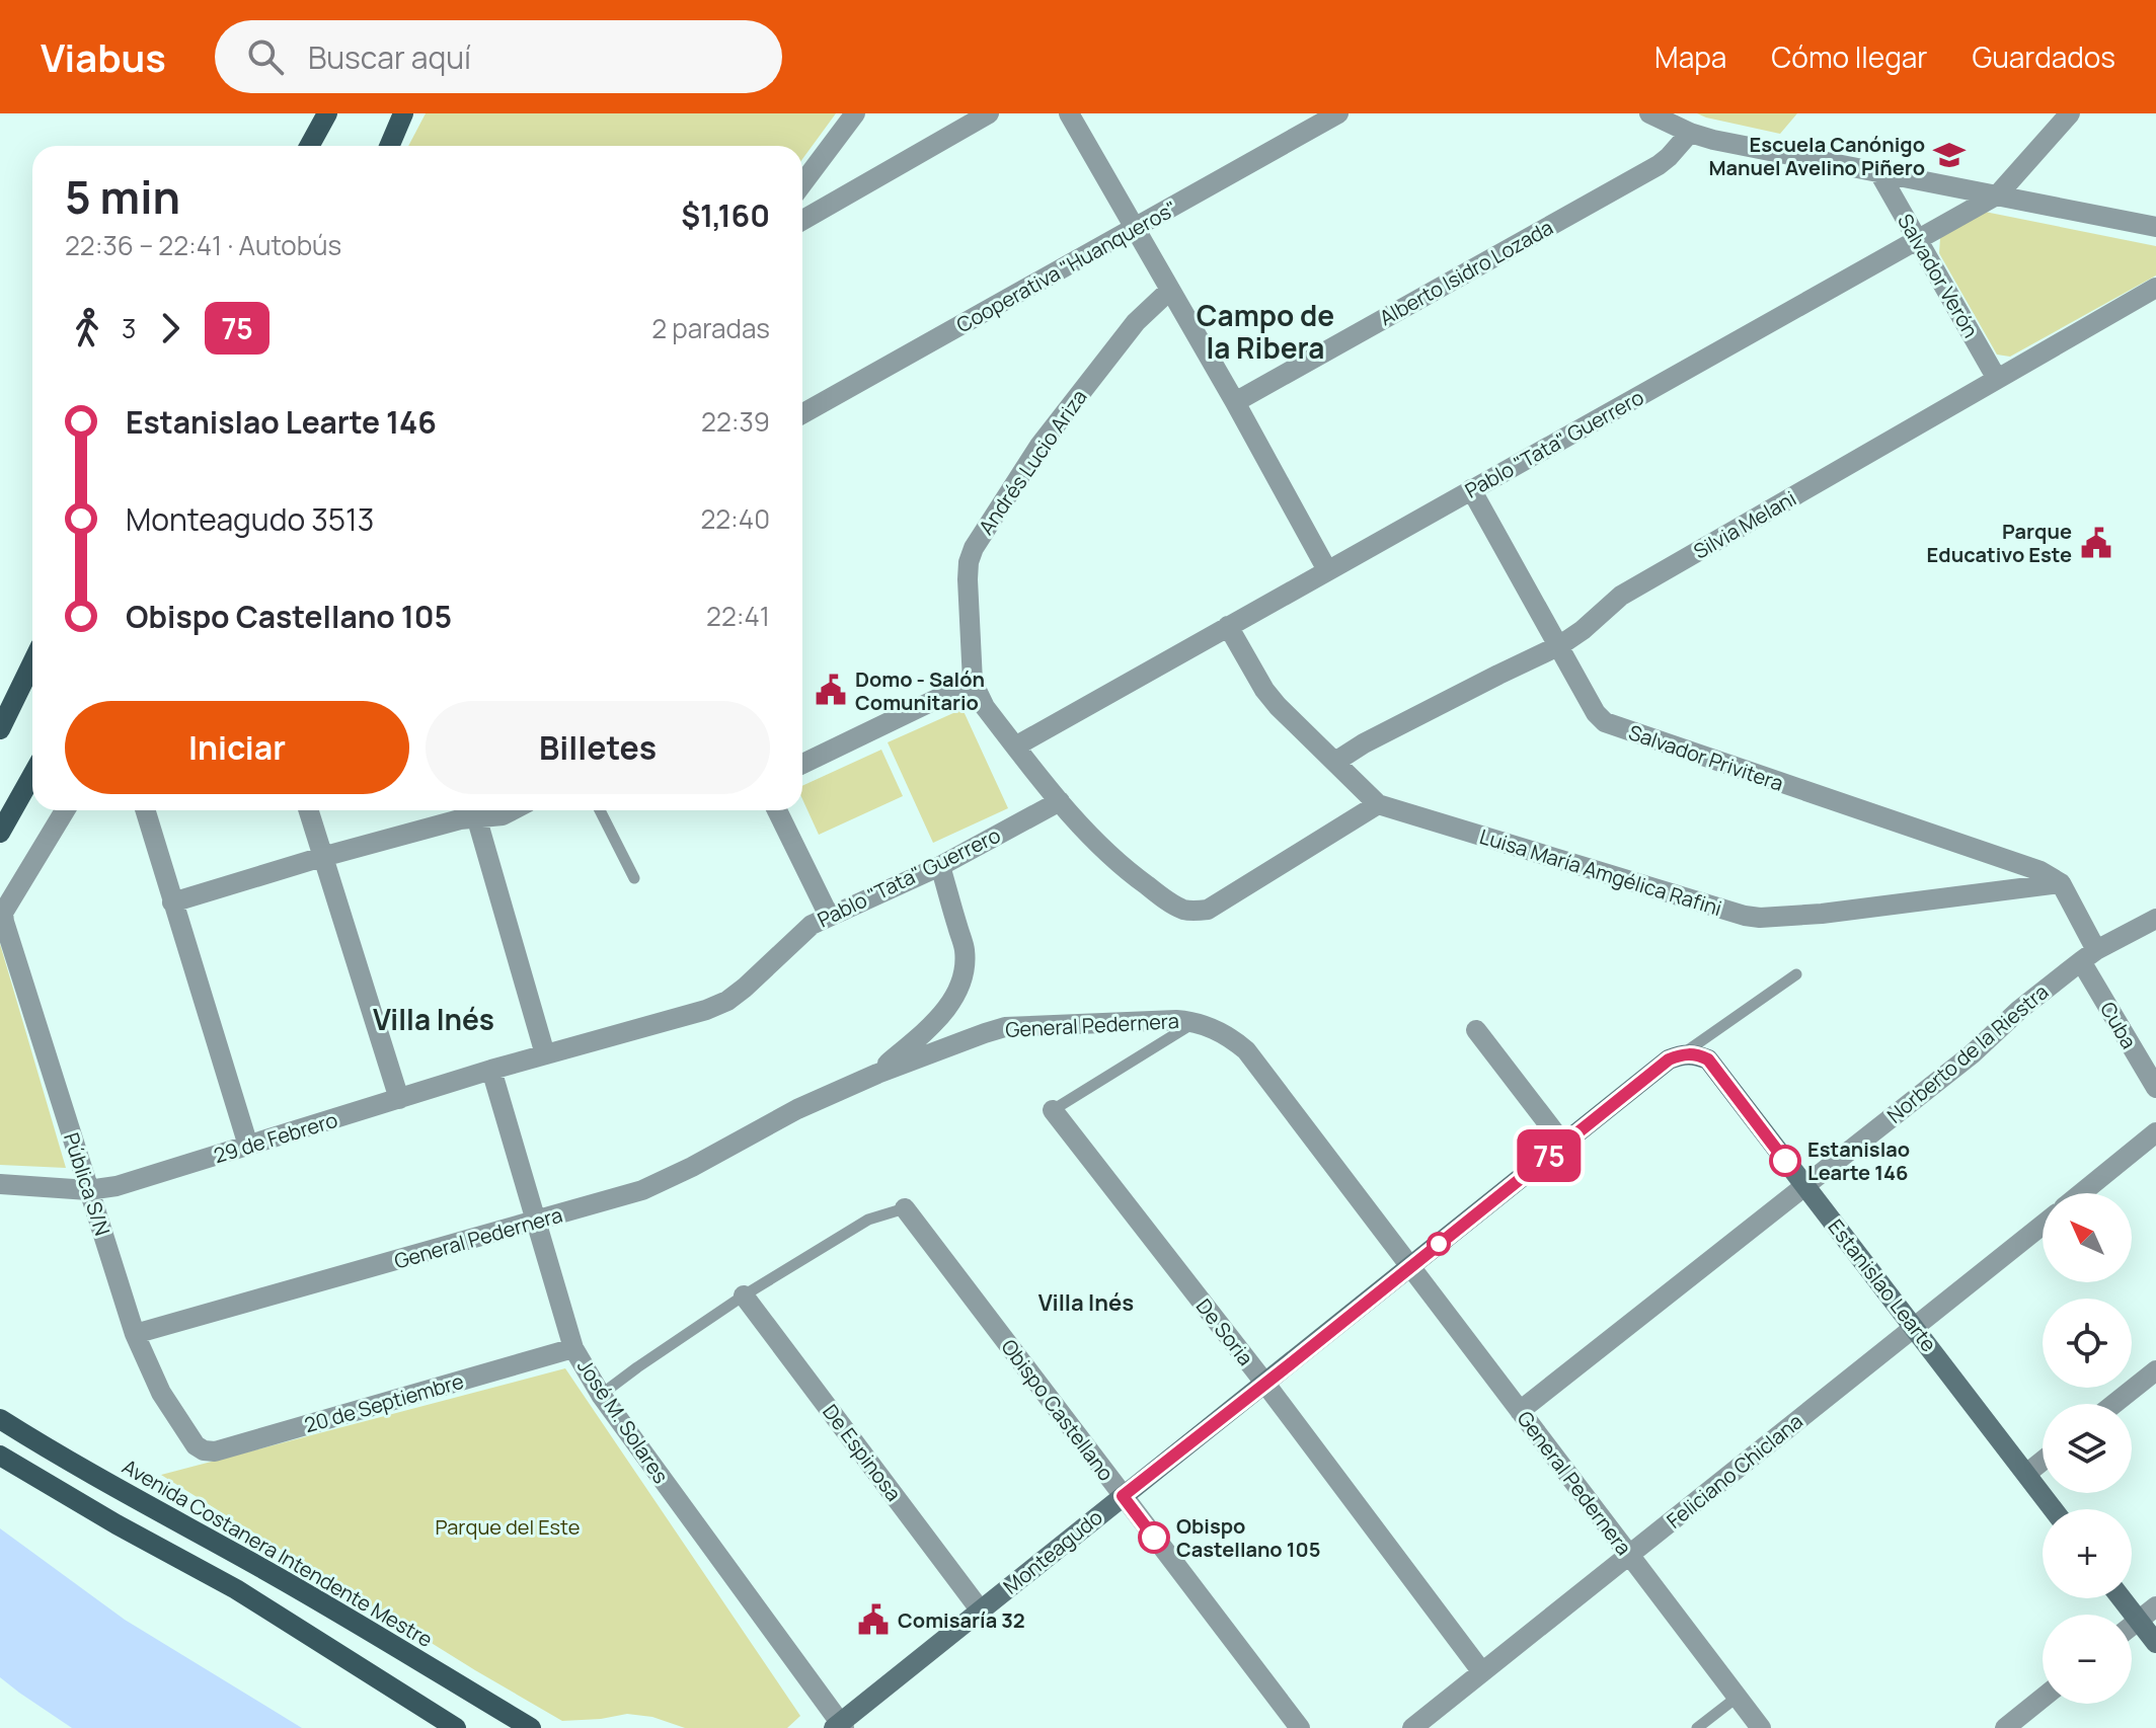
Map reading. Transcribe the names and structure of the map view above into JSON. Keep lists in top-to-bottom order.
{
  "streets": {
    "main road": ["Avenida Costanera Intendente Mestre"],
    "street": [
      "Cooperativa \"Huanqueros\"",
      "Alberto Isidro Lozada",
      "Salvador Verón",
      "Pablo \"Tata\" Guerrero",
      "Andrés Lucio Ariza",
      "Silvia Melani",
      "Salvador Privitera",
      "Luisa María Amgélica Rafini",
      "General Pedernera",
      "Cuba",
      "Norberto de la Riestra",
      "29 de Febrero",
      "Pública S/N",
      "Estanislao Learte",
      "De Soria",
      "20 de Septiembre",
      "Obispo Castellano",
      "José M. Solares",
      "De Espinosa",
      "Feliciano Chiclana",
      "Monteagudo"
    ]
  },
  "crossings": [
    ["Salvador Verón", "Pablo \"Tata\" Guerrero"],
    ["Salvador Verón", "Silvia Melani"],
    ["Pablo \"Tata\" Guerrero", "Andrés Lucio Ariza"],
    ["Pablo \"Tata\" Guerrero", "Salvador Privitera"],
    ["Pablo \"Tata\" Guerrero", "Luisa María Amgélica Rafini"],
    ["Pablo \"Tata\" Guerrero", "29 de Febrero"],
    ["Andrés Lucio Ariza", "Luisa María Amgélica Rafini"],
    ["Silvia Melani", "Salvador Privitera"],
    ["Silvia Melani", "Luisa María Amgélica Rafini"],
    ["Salvador Privitera", "Luisa María Amgélica Rafini"],
    ["Salvador Privitera", "Cuba"],
    ["Luisa María Amgélica Rafini", "Cuba"],
    ["General Pedernera", "Norberto de la Riestra"],
    ["General Pedernera", "Pública S/N"],
    ["General Pedernera", "José M. Solares"],
    ["General Pedernera", "Feliciano Chiclana"],
    ["General Pedernera", "Monteagudo"],
    ["Cuba", "Norberto de la Riestra"],
    ["Norberto de la Riestra", "Estanislao Learte"],
    ["29 de Febrero", "Pública S/N"],
    ["29 de Febrero", "José M. Solares"],
    ["Pública S/N", "20 de Septiembre"],
    ["Estanislao Learte", "Feliciano Chiclana"],
    ["Estanislao Learte", "Monteagudo"],
    ["De Soria", "Feliciano Chiclana"],
    ["De Soria", "Monteagudo"],
    ["20 de Septiembre", "José M. Solares"],
    ["Obispo Castellano", "Monteagudo"],
    ["José M. Solares", "Monteagudo"],
    ["De Espinosa", "Monteagudo"]
  ],
  "districts": ["Campo de la Ribera", "Villa Inés", "Villa Inés"],
  "parks": ["Parque del Este"],
  "places": {
    "school or university": ["Escuela Canónigo Manuel Avelino Piñero"],
    "public building": ["Parque Educativo Este", "Domo - Salón Comunitario", "Comisaría 32"],
    "other": ["Estanislao Learte 146", "Obispo Castellano 105"]
  },
  "lines": ["bus line 75"],
  "north": "top left",
  "page": {
    "header": "Viabus",
    "search": "Buscar aquí",
    "nav": ["Mapa", "Cómo llegar", "Guardados"],
    "on_map": "75",
    "heading": ["5 min", "22:36 – 22:41 · Autobús", "$1,160"],
    "legs": ["3", "75", "2 paradas"],
    "list": [
      {
        "name": "Estanislao Learte 146",
        "value": "22:39"
      },
      {
        "name": "Monteagudo 3513",
        "value": "22:40"
      },
      {
        "name": "Obispo Castellano 105",
        "value": "22:41"
      }
    ],
    "buttons": ["Iniciar", "Billetes"],
    "map_buttons": ["+", "−"]
  }
}
